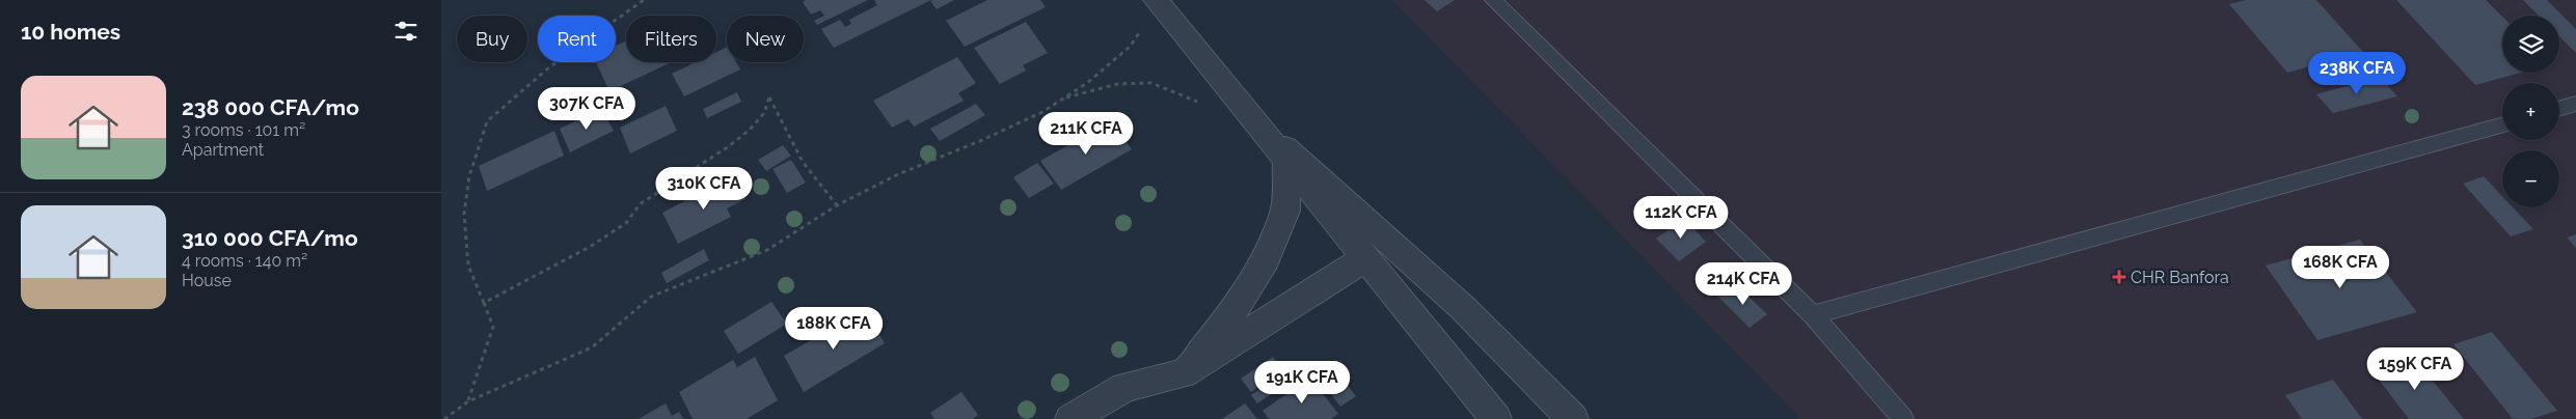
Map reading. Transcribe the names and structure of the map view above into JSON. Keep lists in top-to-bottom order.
{
  "places": {
    "health": ["CHR Banfora"]
  },
  "page": {
    "heading": "10 homes",
    "map_buttons": ["+", "−"],
    "chip": [
      "Buy",
      "Rent",
      "Filters",
      "New"
    ],
    "price": [
      "238K CFA",
      "307K CFA",
      "211K CFA",
      "310K CFA",
      "112K CFA",
      "168K CFA",
      "214K CFA",
      "188K CFA",
      "159K CFA",
      "191K CFA"
    ],
    "list": [
      {
        "name": "238 000 CFA/mo",
        "note": "3 rooms · 101 m² · Apartment"
      },
      {
        "name": "310 000 CFA/mo",
        "note": "4 rooms · 140 m² · House"
      }
    ]
  }
}
